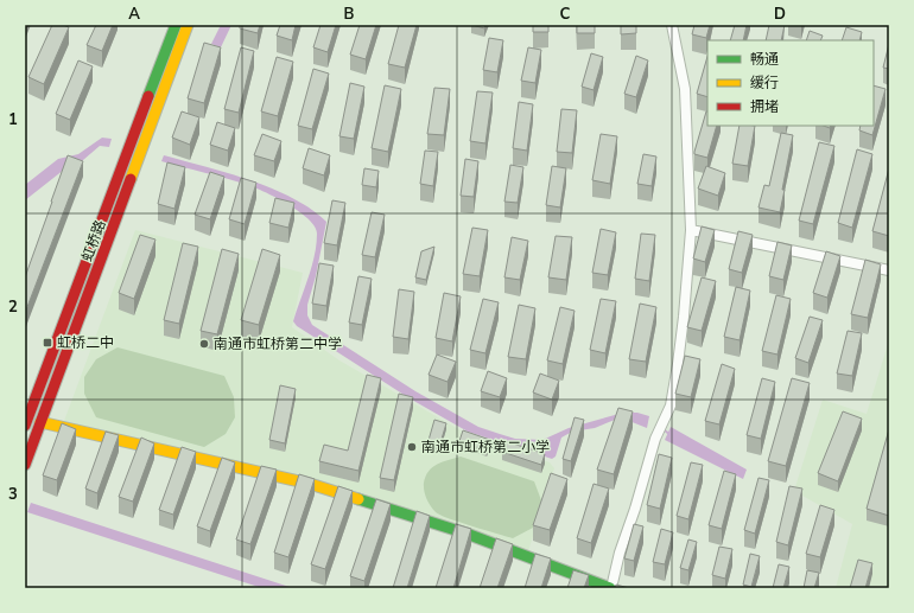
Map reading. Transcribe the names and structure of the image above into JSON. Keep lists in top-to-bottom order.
{
  "streets": {
    "main road": ["虹桥路"]
  },
  "places": {
    "transit": ["虹桥二中"],
    "other": ["南通市虹桥第二中学", "南通市虹桥第二小学"]
  },
  "legend": ["畅通", "缓行", "拥堵"],
  "grid": {
    "columns": [
      "A",
      "B",
      "C",
      "D"
    ],
    "rows": ["1", "2", "3"]
  }
}
